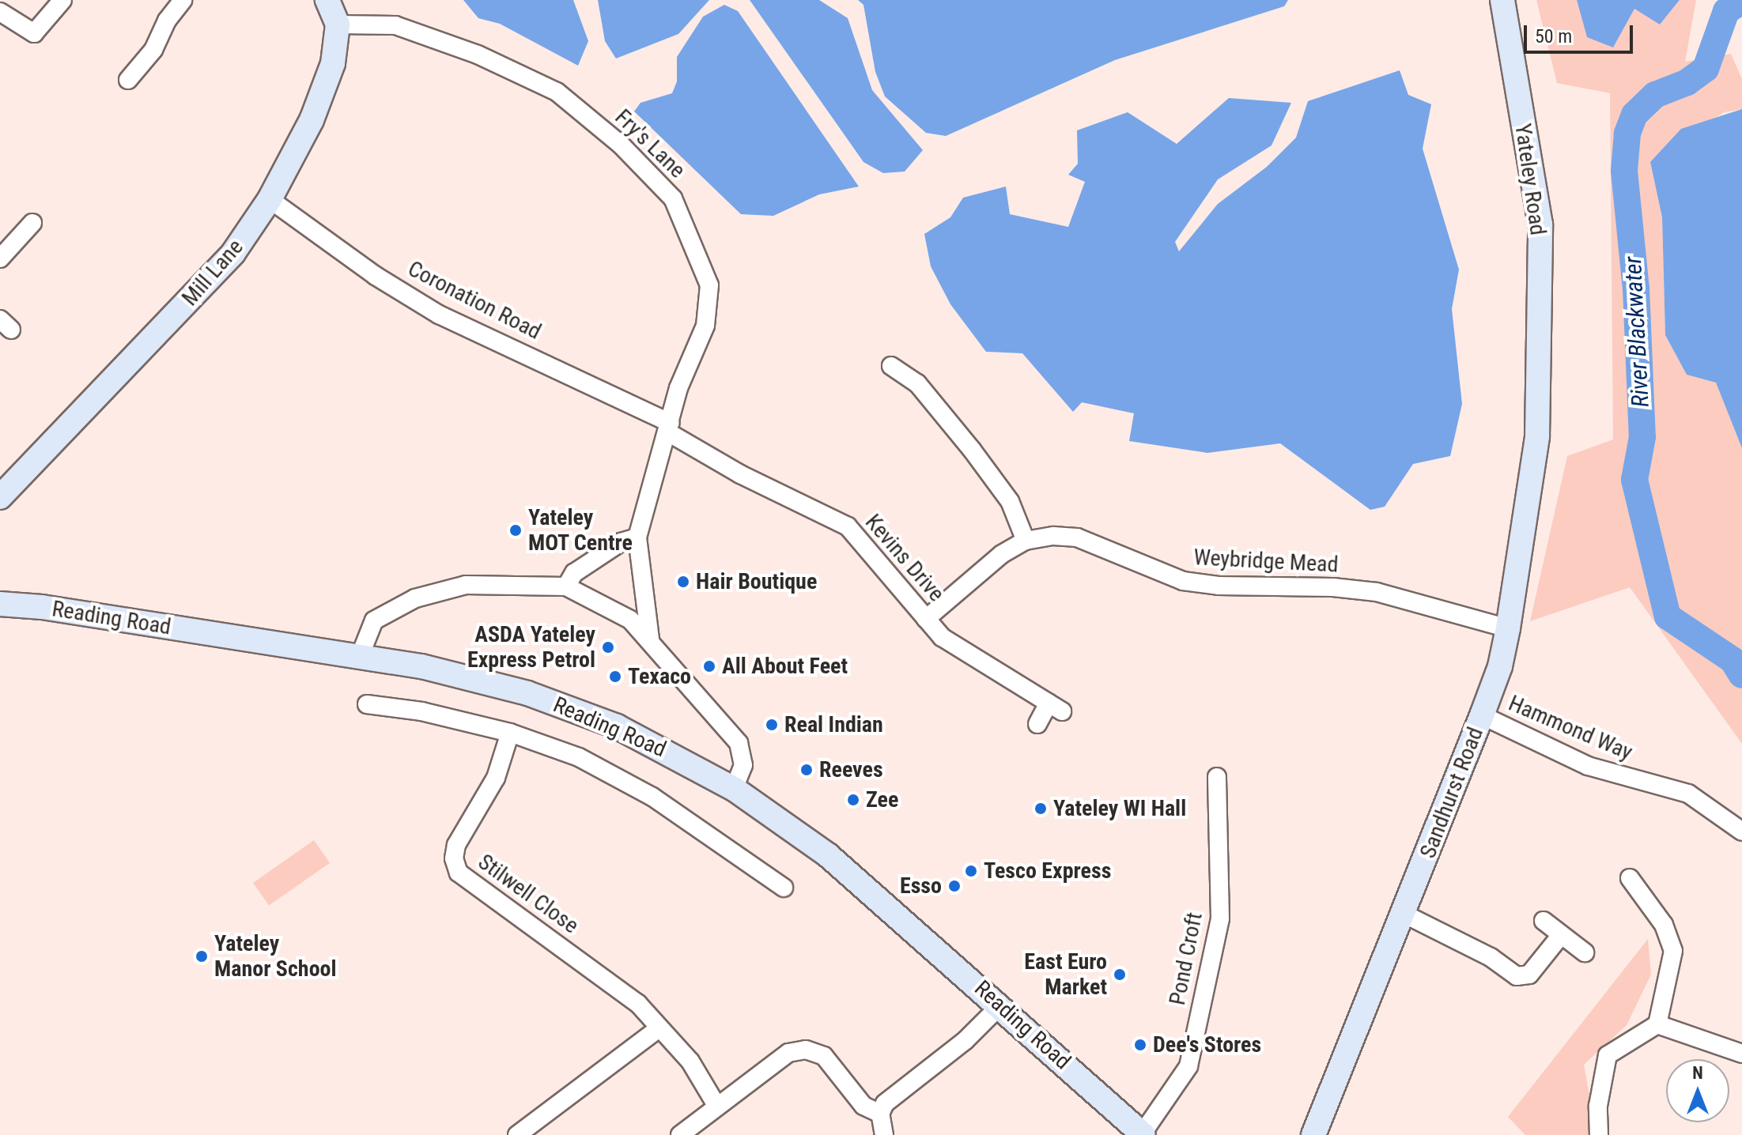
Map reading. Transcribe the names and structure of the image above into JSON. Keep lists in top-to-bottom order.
{
  "streets": {
    "street": [
      "Fry's Lane",
      "Yateley Road",
      "Mill Lane",
      "Coronation Road",
      "Kevins Drive",
      "Weybridge Mead",
      "Reading Road",
      "Hammond Way",
      "Sandhurst Road",
      "Stilwell Close",
      "Pond Croft"
    ]
  },
  "crossings": [
    ["Fry's Lane", "Mill Lane"],
    ["Fry's Lane", "Coronation Road"],
    ["Fry's Lane", "Kevins Drive"],
    ["Yateley Road", "Sandhurst Road"],
    ["Mill Lane", "Coronation Road"],
    ["Coronation Road", "Kevins Drive"],
    ["Kevins Drive", "Weybridge Mead"],
    ["Weybridge Mead", "Sandhurst Road"],
    ["Reading Road", "Pond Croft"],
    ["Hammond Way", "Sandhurst Road"]
  ],
  "water": ["River Blackwater"],
  "places": [
    "Yateley MOT Centre",
    "Hair Boutique",
    "ASDA Yateley Express Petrol",
    "All About Feet",
    "Texaco",
    "Real Indian",
    "Reeves",
    "Zee",
    "Yateley WI Hall",
    "Tesco Express",
    "Esso",
    "Yateley Manor School",
    "East Euro Market",
    "Dee's Stores"
  ],
  "scale_bar": "50 m",
  "north": "top"
}
